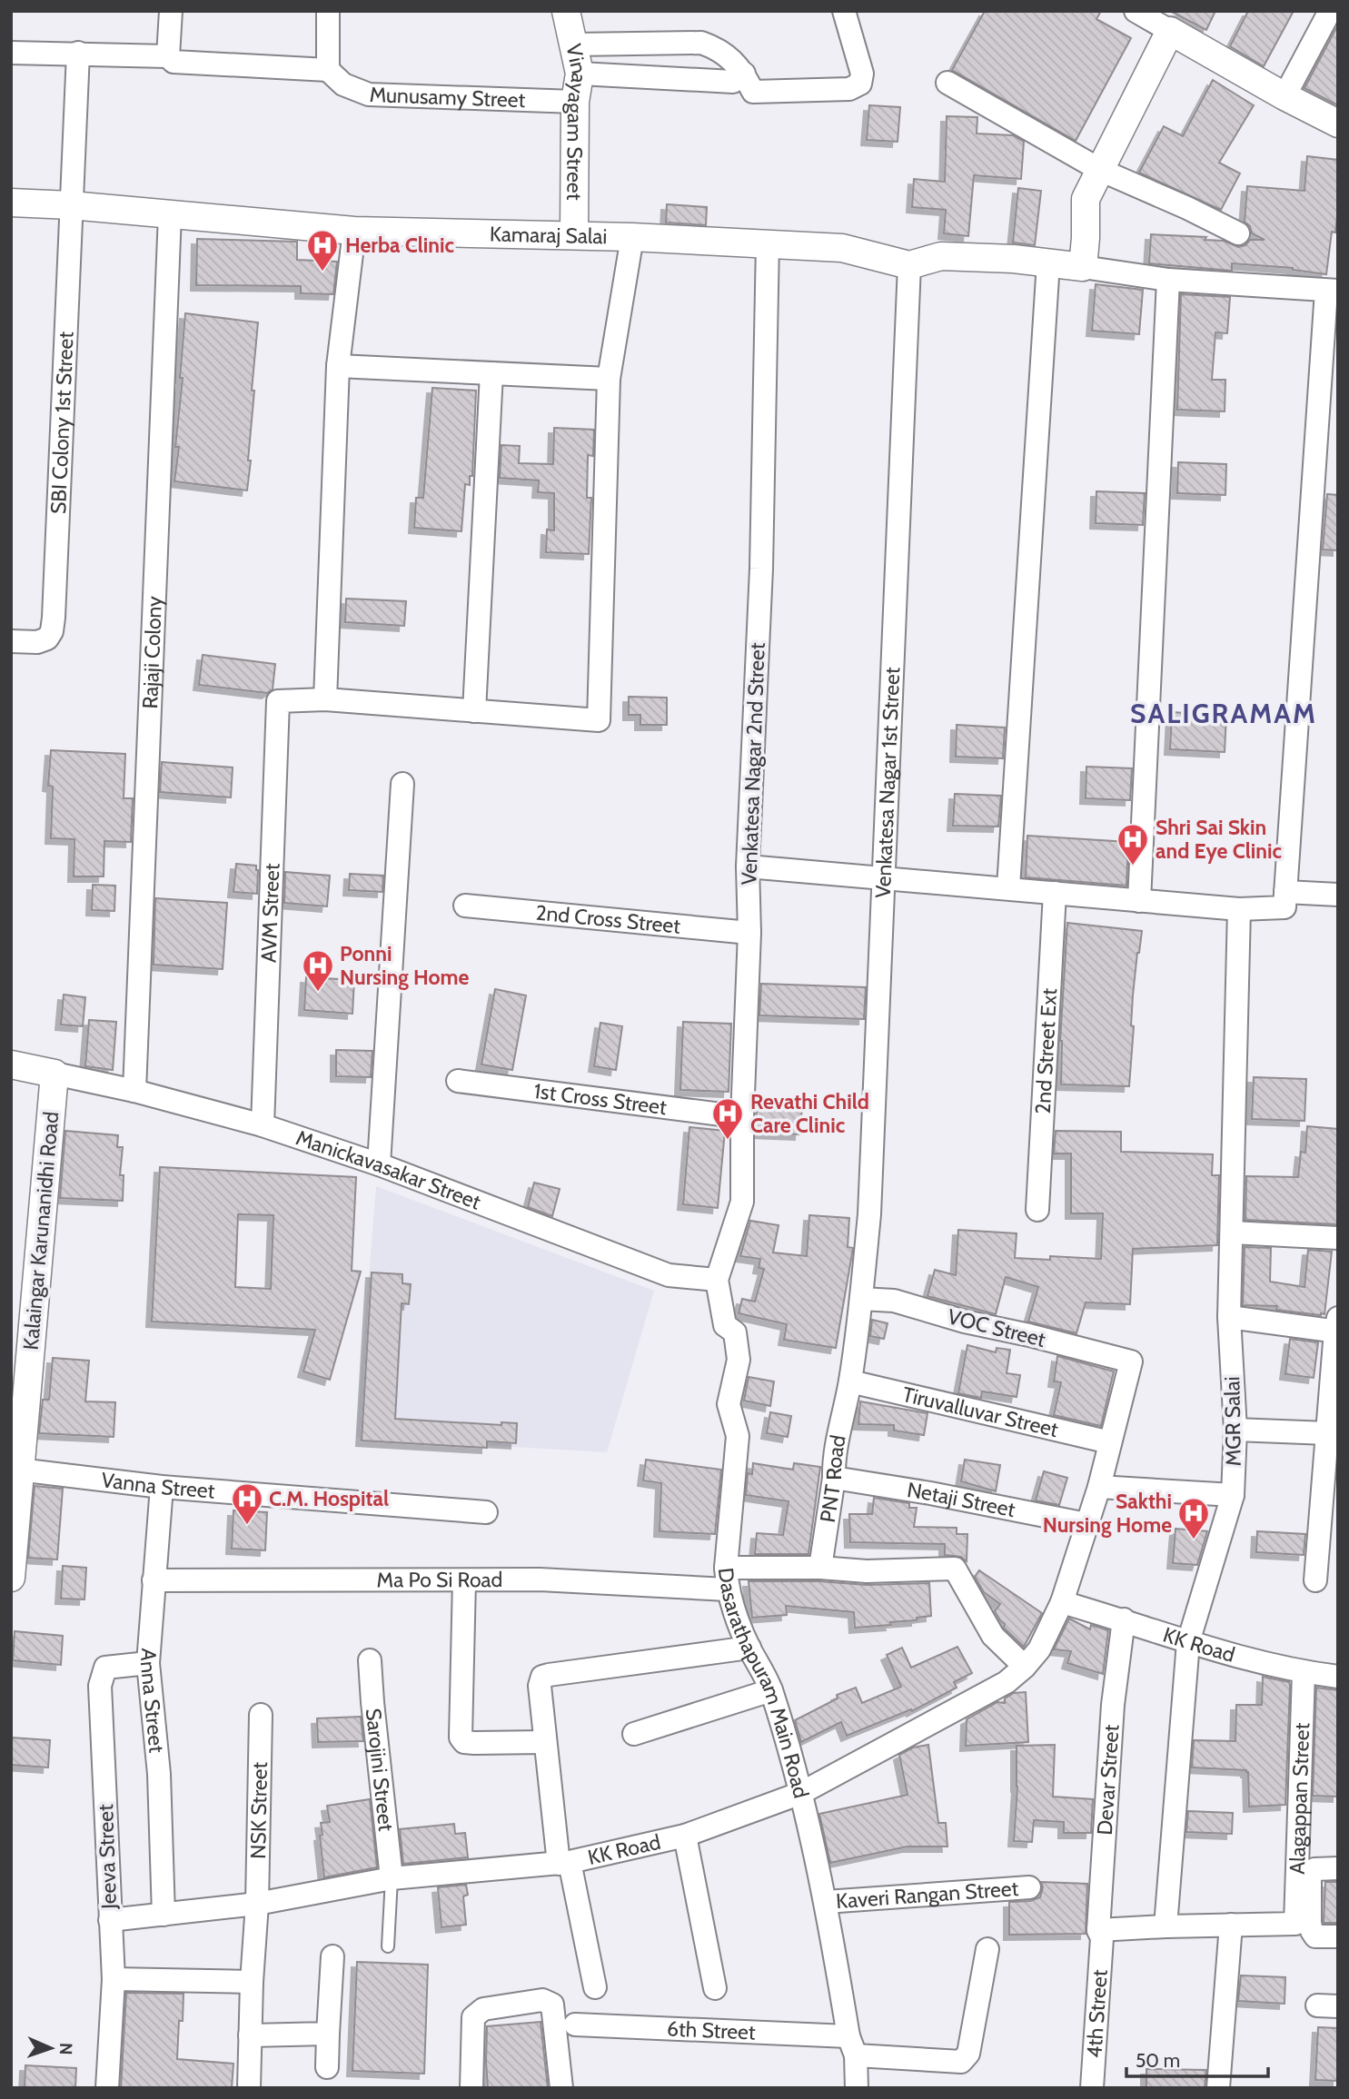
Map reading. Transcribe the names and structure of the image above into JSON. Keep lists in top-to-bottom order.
{
  "streets": {
    "street": [
      "Munusamy Street",
      "Vinayagam Street",
      "Kamaraj Salai",
      "SBI Colony 1st Street",
      "Rajaji Colony",
      "Venkatesa Nagar 2nd Street",
      "Venkatesa Nagar 1st Street",
      "AVM Street",
      "2nd Cross Street",
      "2nd Street Ext",
      "1st Cross Street",
      "Manickavasakar Street",
      "Kalaingar Karunanidhi Road",
      "VOC Street",
      "Tiruvalluvar Street",
      "MGR Salai",
      "PNT Road",
      "Vanna Street",
      "Netaji Street",
      "Ma Po Si Road",
      "KK Road",
      "Dasarathapuram Main Road",
      "Anna Street",
      "Sarojini Street",
      "Devar Street",
      "Alagappan Street",
      "NSK Street",
      "Jeeva Street",
      "Kaveri Rangan Street",
      "4th Street",
      "6th Street"
    ]
  },
  "crossings": [
    ["Munusamy Street", "Vinayagam Street"],
    ["Vinayagam Street", "Kamaraj Salai"],
    ["Kamaraj Salai", "SBI Colony 1st Street"],
    ["Kamaraj Salai", "Rajaji Colony"],
    ["Kamaraj Salai", "Venkatesa Nagar 2nd Street"],
    ["Kamaraj Salai", "Venkatesa Nagar 1st Street"],
    ["Rajaji Colony", "Manickavasakar Street"],
    ["Venkatesa Nagar 2nd Street", "2nd Cross Street"],
    ["Venkatesa Nagar 2nd Street", "1st Cross Street"],
    ["Venkatesa Nagar 2nd Street", "Manickavasakar Street"],
    ["Venkatesa Nagar 2nd Street", "Dasarathapuram Main Road"],
    ["Venkatesa Nagar 1st Street", "VOC Street"],
    ["Venkatesa Nagar 1st Street", "PNT Road"],
    ["AVM Street", "Manickavasakar Street"],
    ["Manickavasakar Street", "Kalaingar Karunanidhi Road"],
    ["Manickavasakar Street", "Dasarathapuram Main Road"],
    ["Kalaingar Karunanidhi Road", "Vanna Street"],
    ["VOC Street", "PNT Road"],
    ["VOC Street", "KK Road"],
    ["Tiruvalluvar Street", "PNT Road"],
    ["Tiruvalluvar Street", "KK Road"],
    ["MGR Salai", "KK Road"],
    ["PNT Road", "Netaji Street"],
    ["Vanna Street", "Anna Street"],
    ["Netaji Street", "KK Road"],
    ["Ma Po Si Road", "Dasarathapuram Main Road"],
    ["Ma Po Si Road", "Anna Street"],
    ["KK Road", "Dasarathapuram Main Road"],
    ["KK Road", "Anna Street"],
    ["KK Road", "Sarojini Street"],
    ["KK Road", "Devar Street"],
    ["KK Road", "Alagappan Street"],
    ["KK Road", "NSK Street"],
    ["KK Road", "Jeeva Street"],
    ["Dasarathapuram Main Road", "Kaveri Rangan Street"],
    ["Dasarathapuram Main Road", "6th Street"],
    ["Anna Street", "Jeeva Street"],
    ["Devar Street", "4th Street"]
  ],
  "districts": ["SALIGRAMAM"],
  "places": {
    "hospital": [
      "Herba Clinic",
      "Shri Sai Skin and Eye Clinic",
      "Ponni Nursing Home",
      "Revathi Child Care Clinic",
      "C.M. Hospital",
      "Sakthi Nursing Home"
    ]
  },
  "scale_bar": "50 m",
  "north": "right"
}
